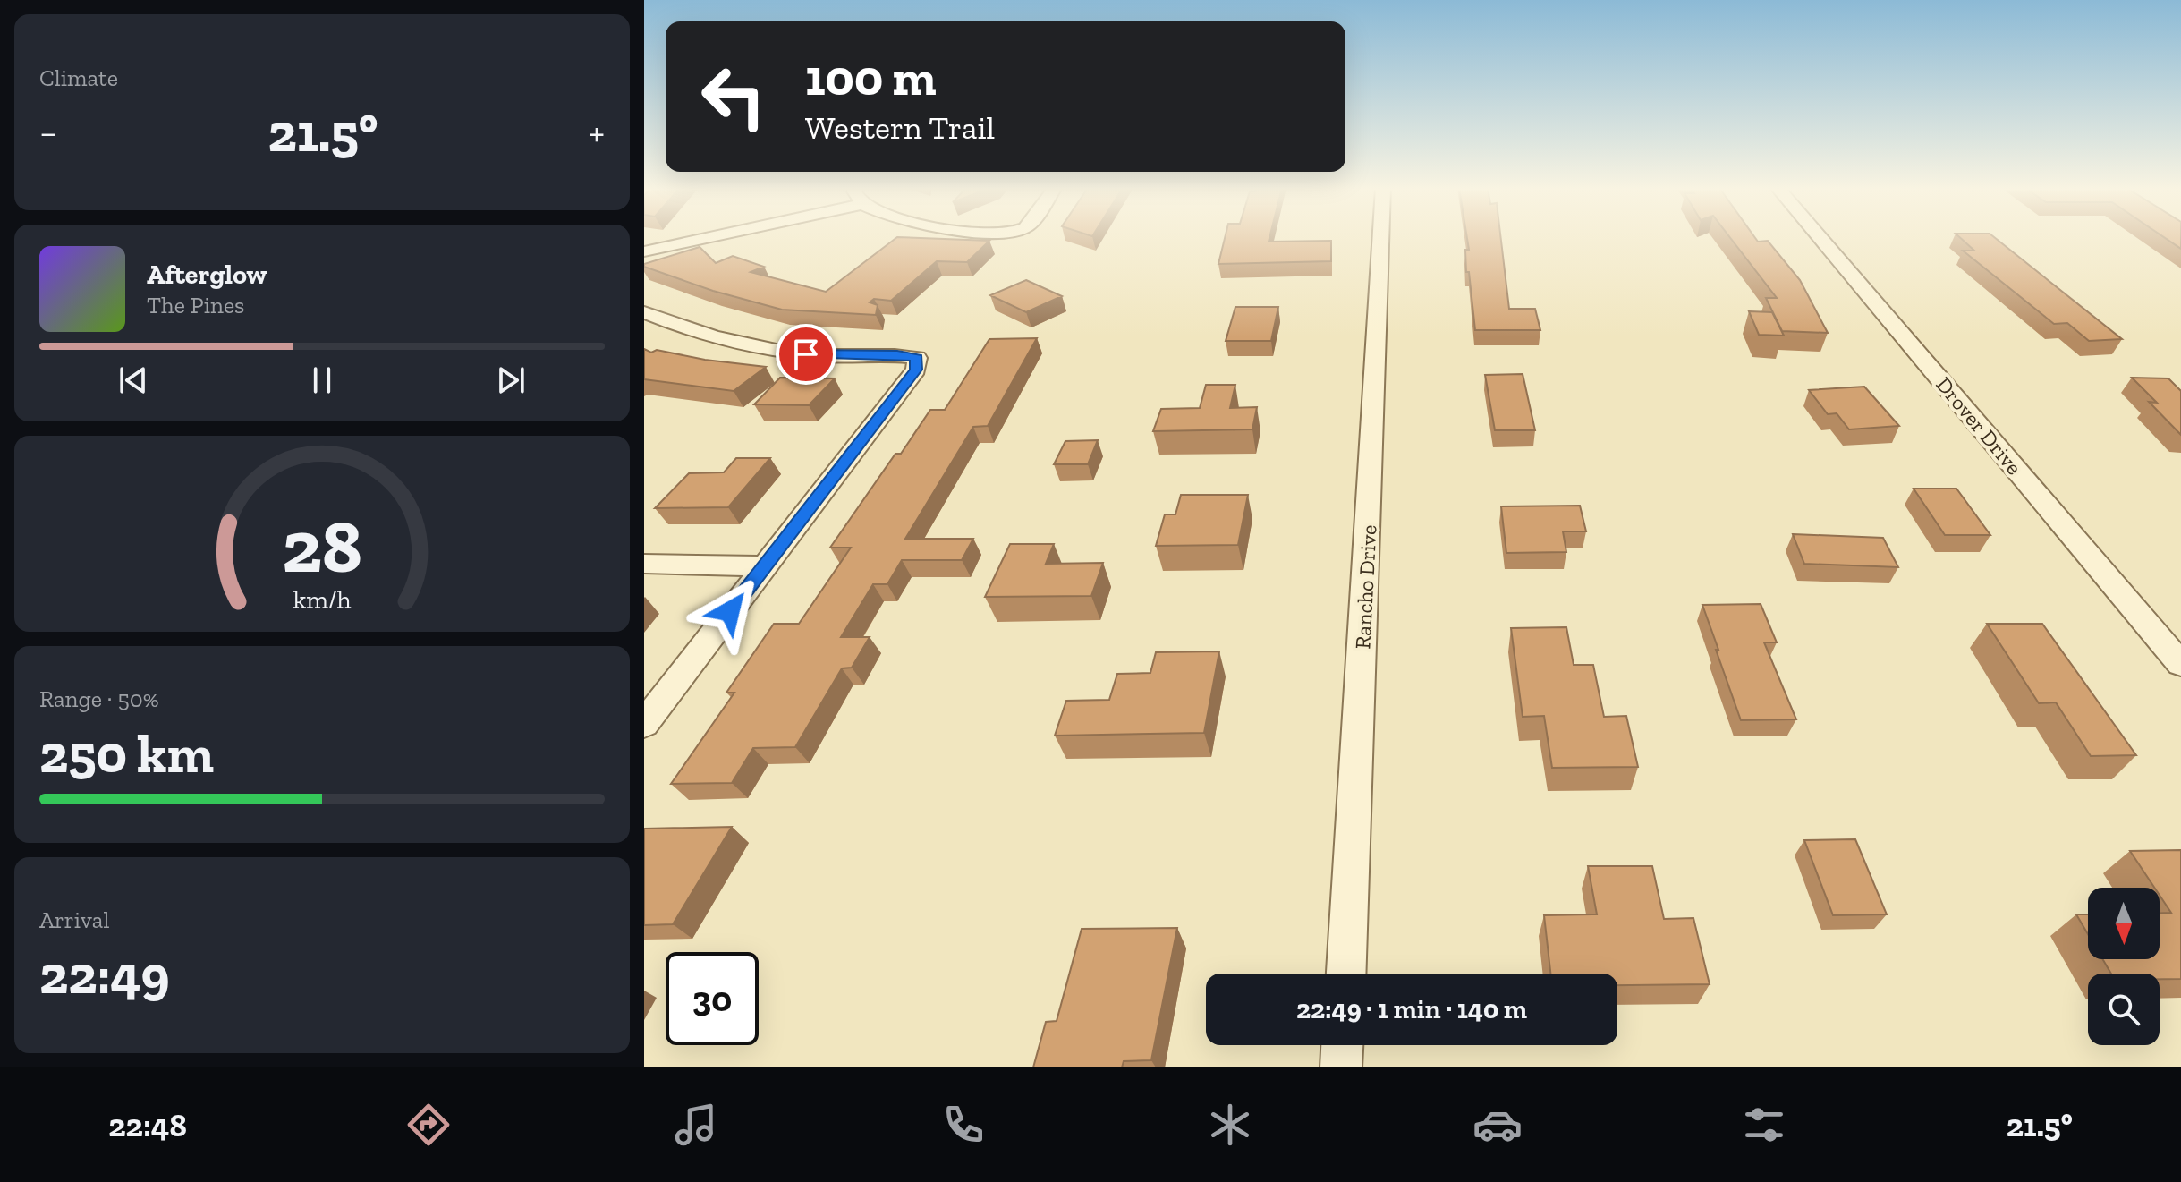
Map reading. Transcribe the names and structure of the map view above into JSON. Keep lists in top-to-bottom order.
{
  "streets": {
    "street": ["Drover Drive", "Rancho Drive"]
  },
  "north": "bottom",
  "page": {
    "tile": [
      "Climate",
      ["Range · 50%", "250 km"],
      ["Arrival", "22:49"]
    ],
    "turn": ["100 m", "Western Trail"],
    "heat": ["−", "21.5°", "+"],
    "song": ["Afterglow", "The Pines"],
    "limit": "30",
    "trip": "22:49 · 1 min · 140 m",
    "tabs": ["22:48", "21.5°"],
    "gauge": ["28", "km/h"]
  }
}
